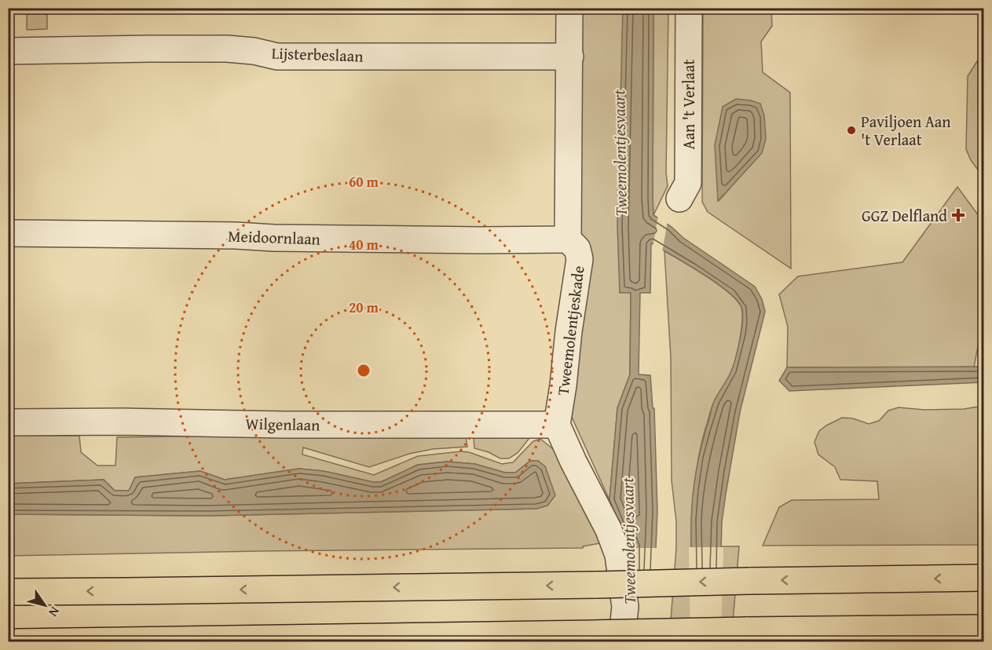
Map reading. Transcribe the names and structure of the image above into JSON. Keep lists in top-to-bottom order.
{
  "streets": {
    "street": [
      "Lijsterbeslaan",
      "Aan 't Verlaat",
      "Meidoornlaan",
      "Tweemolentjeskade",
      "Wilgenlaan"
    ]
  },
  "crossings": [
    ["Meidoornlaan", "Tweemolentjeskade"],
    ["Tweemolentjeskade", "Wilgenlaan"]
  ],
  "water": ["Tweemolentjesvaart"],
  "places": {
    "other": ["Paviljoen Aan 't Verlaat"],
    "health": ["GGZ Delfland"]
  },
  "north": "bottom right",
  "rings": ["60 m", "40 m", "20 m"]
}
